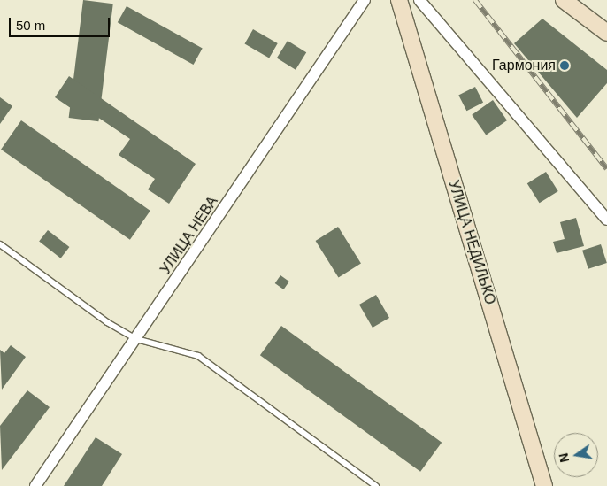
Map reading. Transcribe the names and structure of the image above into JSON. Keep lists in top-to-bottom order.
{
  "streets": {
    "main road": ["УЛИЦА НЕДИЛЬКО"],
    "street": ["УЛИЦА НЕВА"]
  },
  "places": ["Гармония"],
  "scale_bar": "50 m",
  "north": "left"
}
